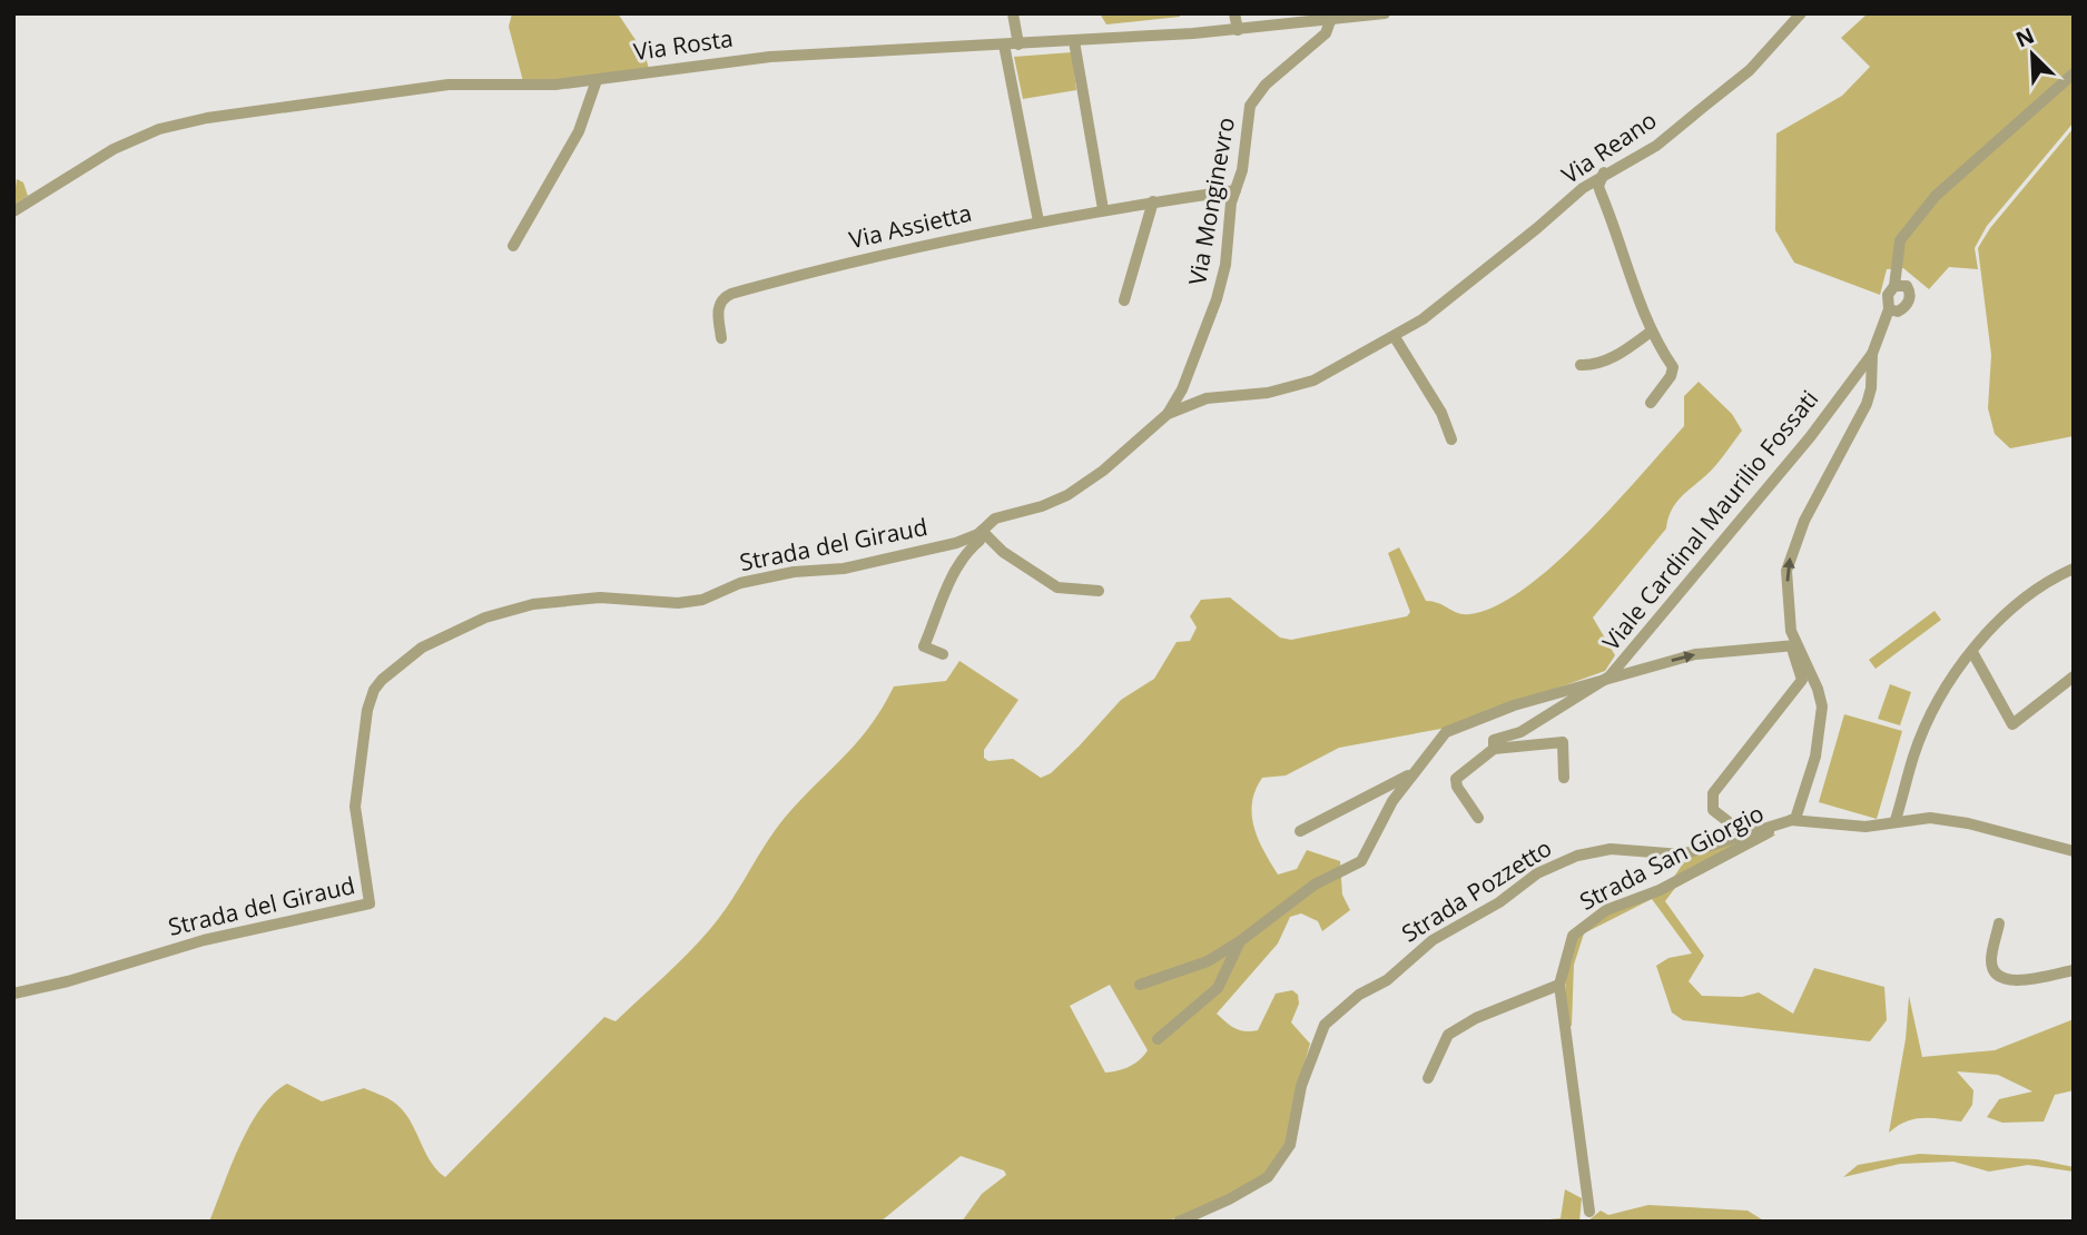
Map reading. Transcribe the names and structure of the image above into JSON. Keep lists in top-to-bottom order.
{
  "streets": {
    "street": [
      "Via Rosta",
      "Via Reano",
      "Via Monginevro",
      "Via Assietta",
      "Viale Cardinal Maurilio Fossati",
      "Strada del Giraud",
      "Strada San Giorgio",
      "Strada Pozzetto"
    ]
  },
  "crossings": [
    ["Via Rosta", "Via Monginevro"],
    ["Via Reano", "Via Monginevro"],
    ["Via Reano", "Strada del Giraud"],
    ["Via Monginevro", "Via Assietta"],
    ["Strada San Giorgio", "Strada Pozzetto"]
  ],
  "north": "top left"
}
